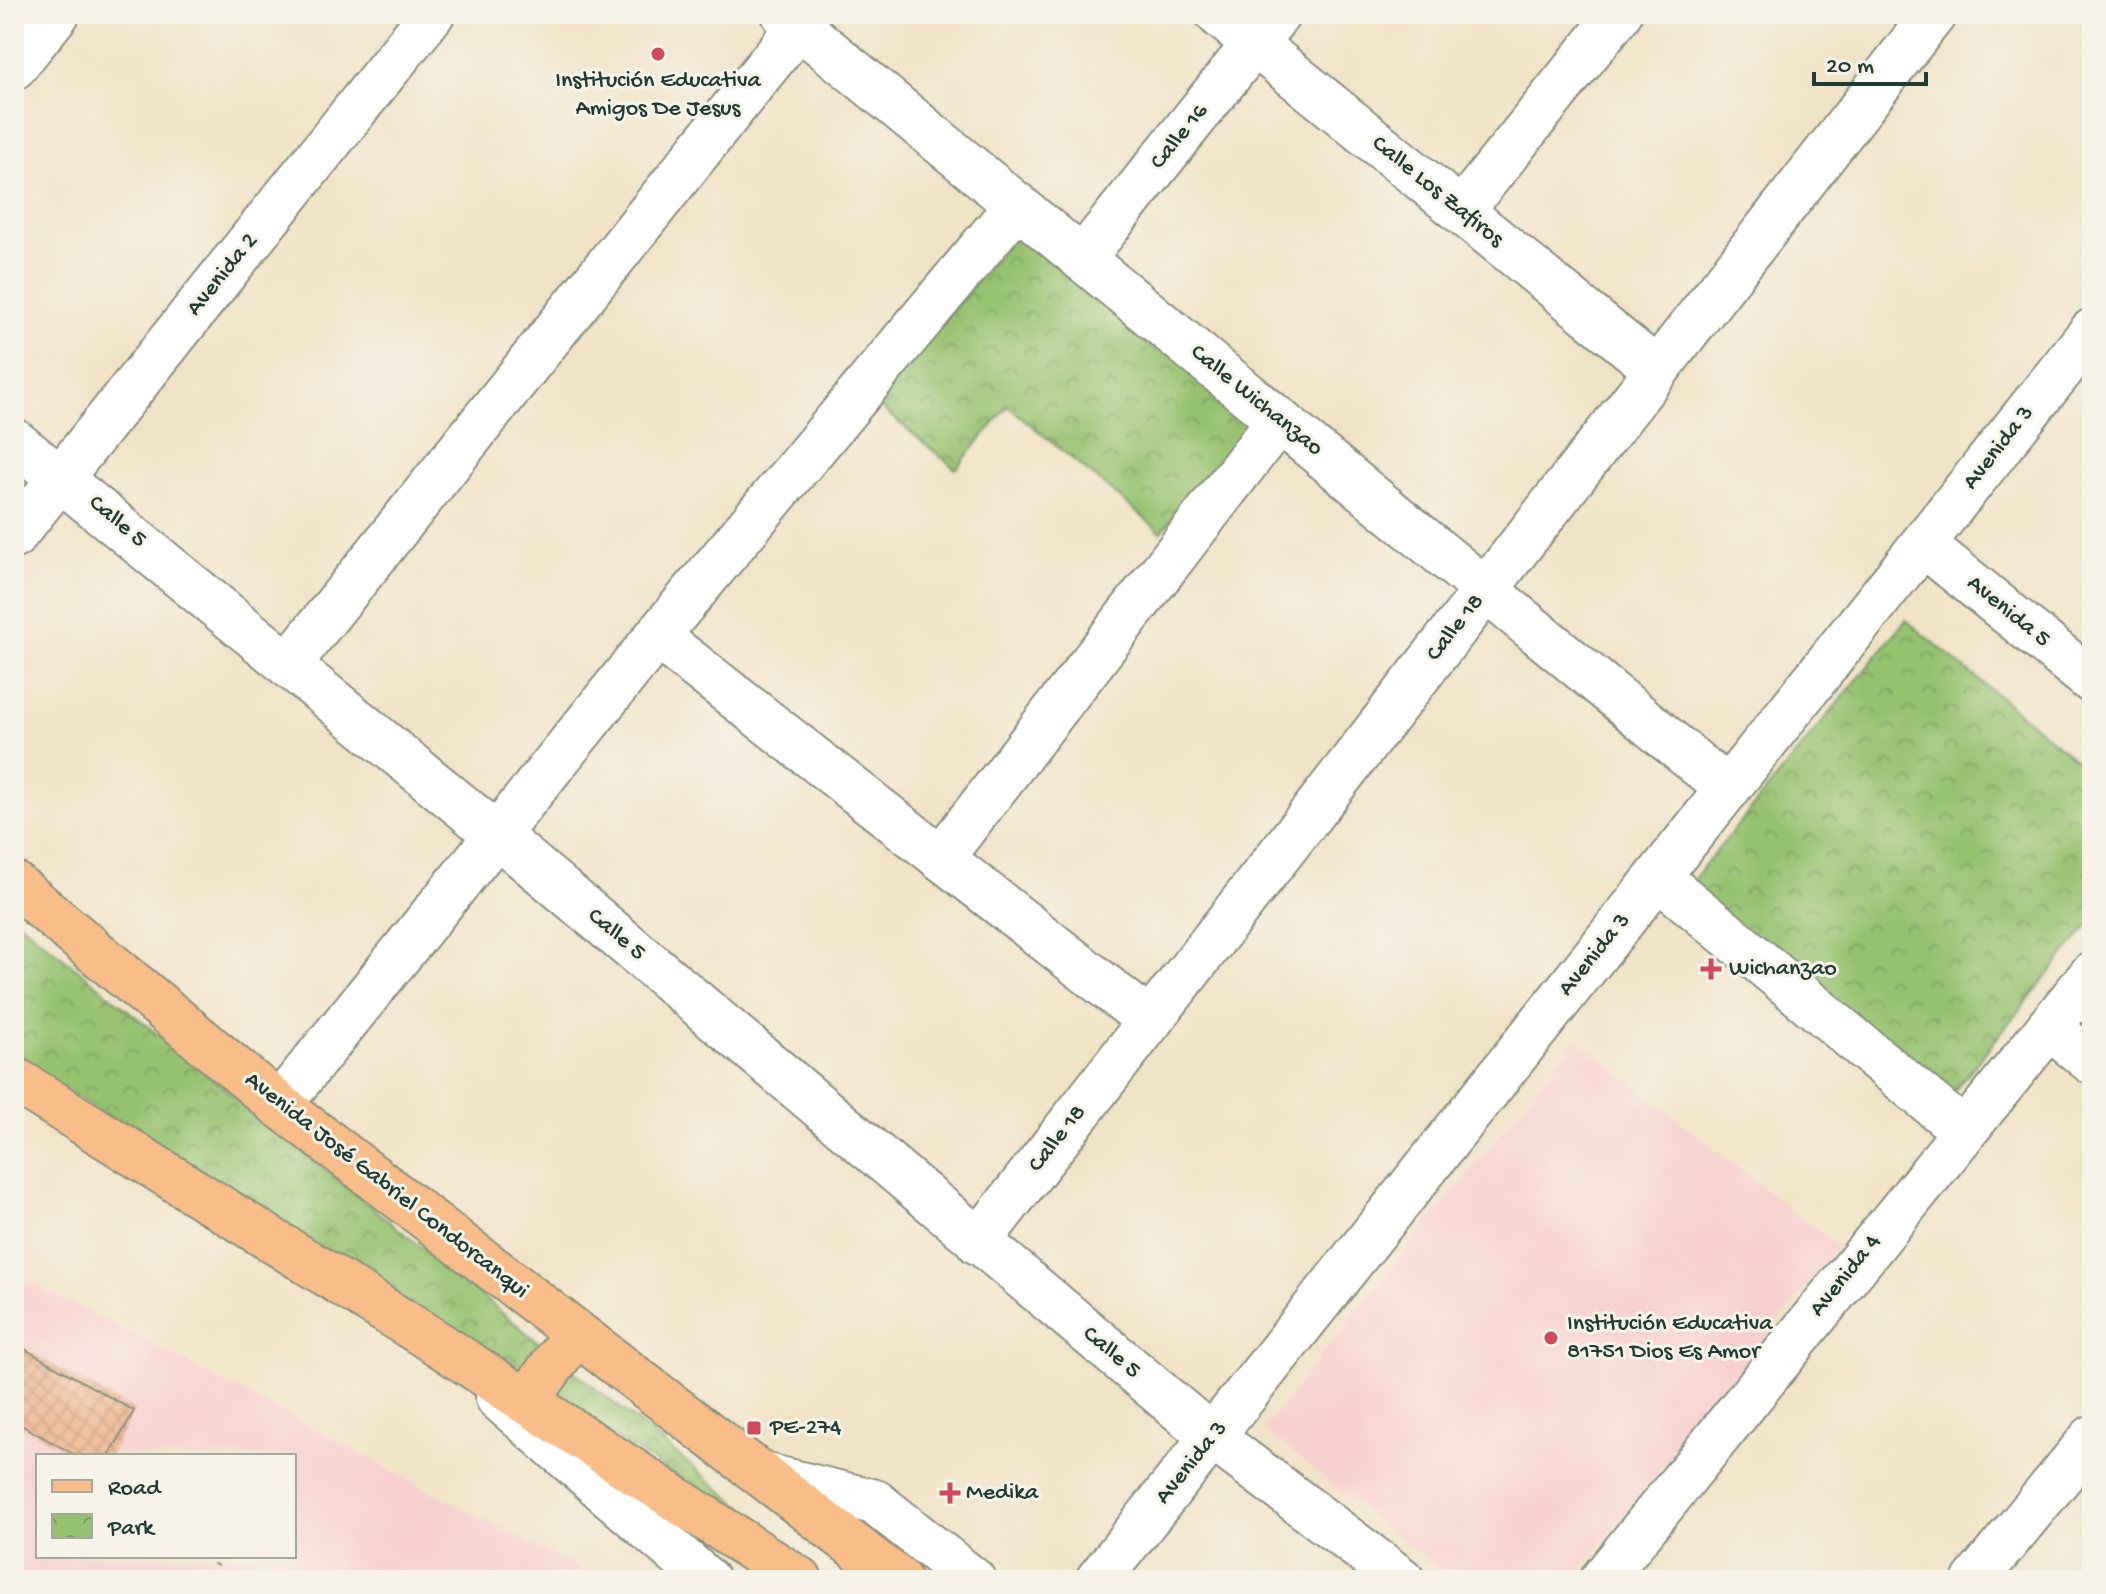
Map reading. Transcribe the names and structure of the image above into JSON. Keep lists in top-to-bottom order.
{
  "streets": {
    "main road": ["Avenida José Gabriel Condorcanqui"],
    "street": [
      "Calle 16",
      "Calle Los Zafiros",
      "Avenida 2",
      "Calle Wichanzao",
      "Avenida 3",
      "Calle 5",
      "Avenida 5",
      "Calle 18",
      "Avenida 4"
    ]
  },
  "crossings": [
    ["Calle 16", "Calle Los Zafiros"],
    ["Calle 16", "Calle Wichanzao"],
    ["Calle Los Zafiros", "Calle 18"],
    ["Avenida 2", "Calle 5"],
    ["Calle Wichanzao", "Avenida 3"],
    ["Calle Wichanzao", "Calle 18"],
    ["Avenida 3", "Calle 5"],
    ["Avenida 3", "Avenida 5"],
    ["Calle 5", "Calle 18"]
  ],
  "places": {
    "other": ["Institución Educativa Amigos De Jesus", "Institución Educativa 81751 Dios Es Amor"],
    "health": ["Wichanzao", "Medika"],
    "transit": ["PE-274"]
  },
  "legend": ["Road", "Park"],
  "scale_bar": "20 m"
}
